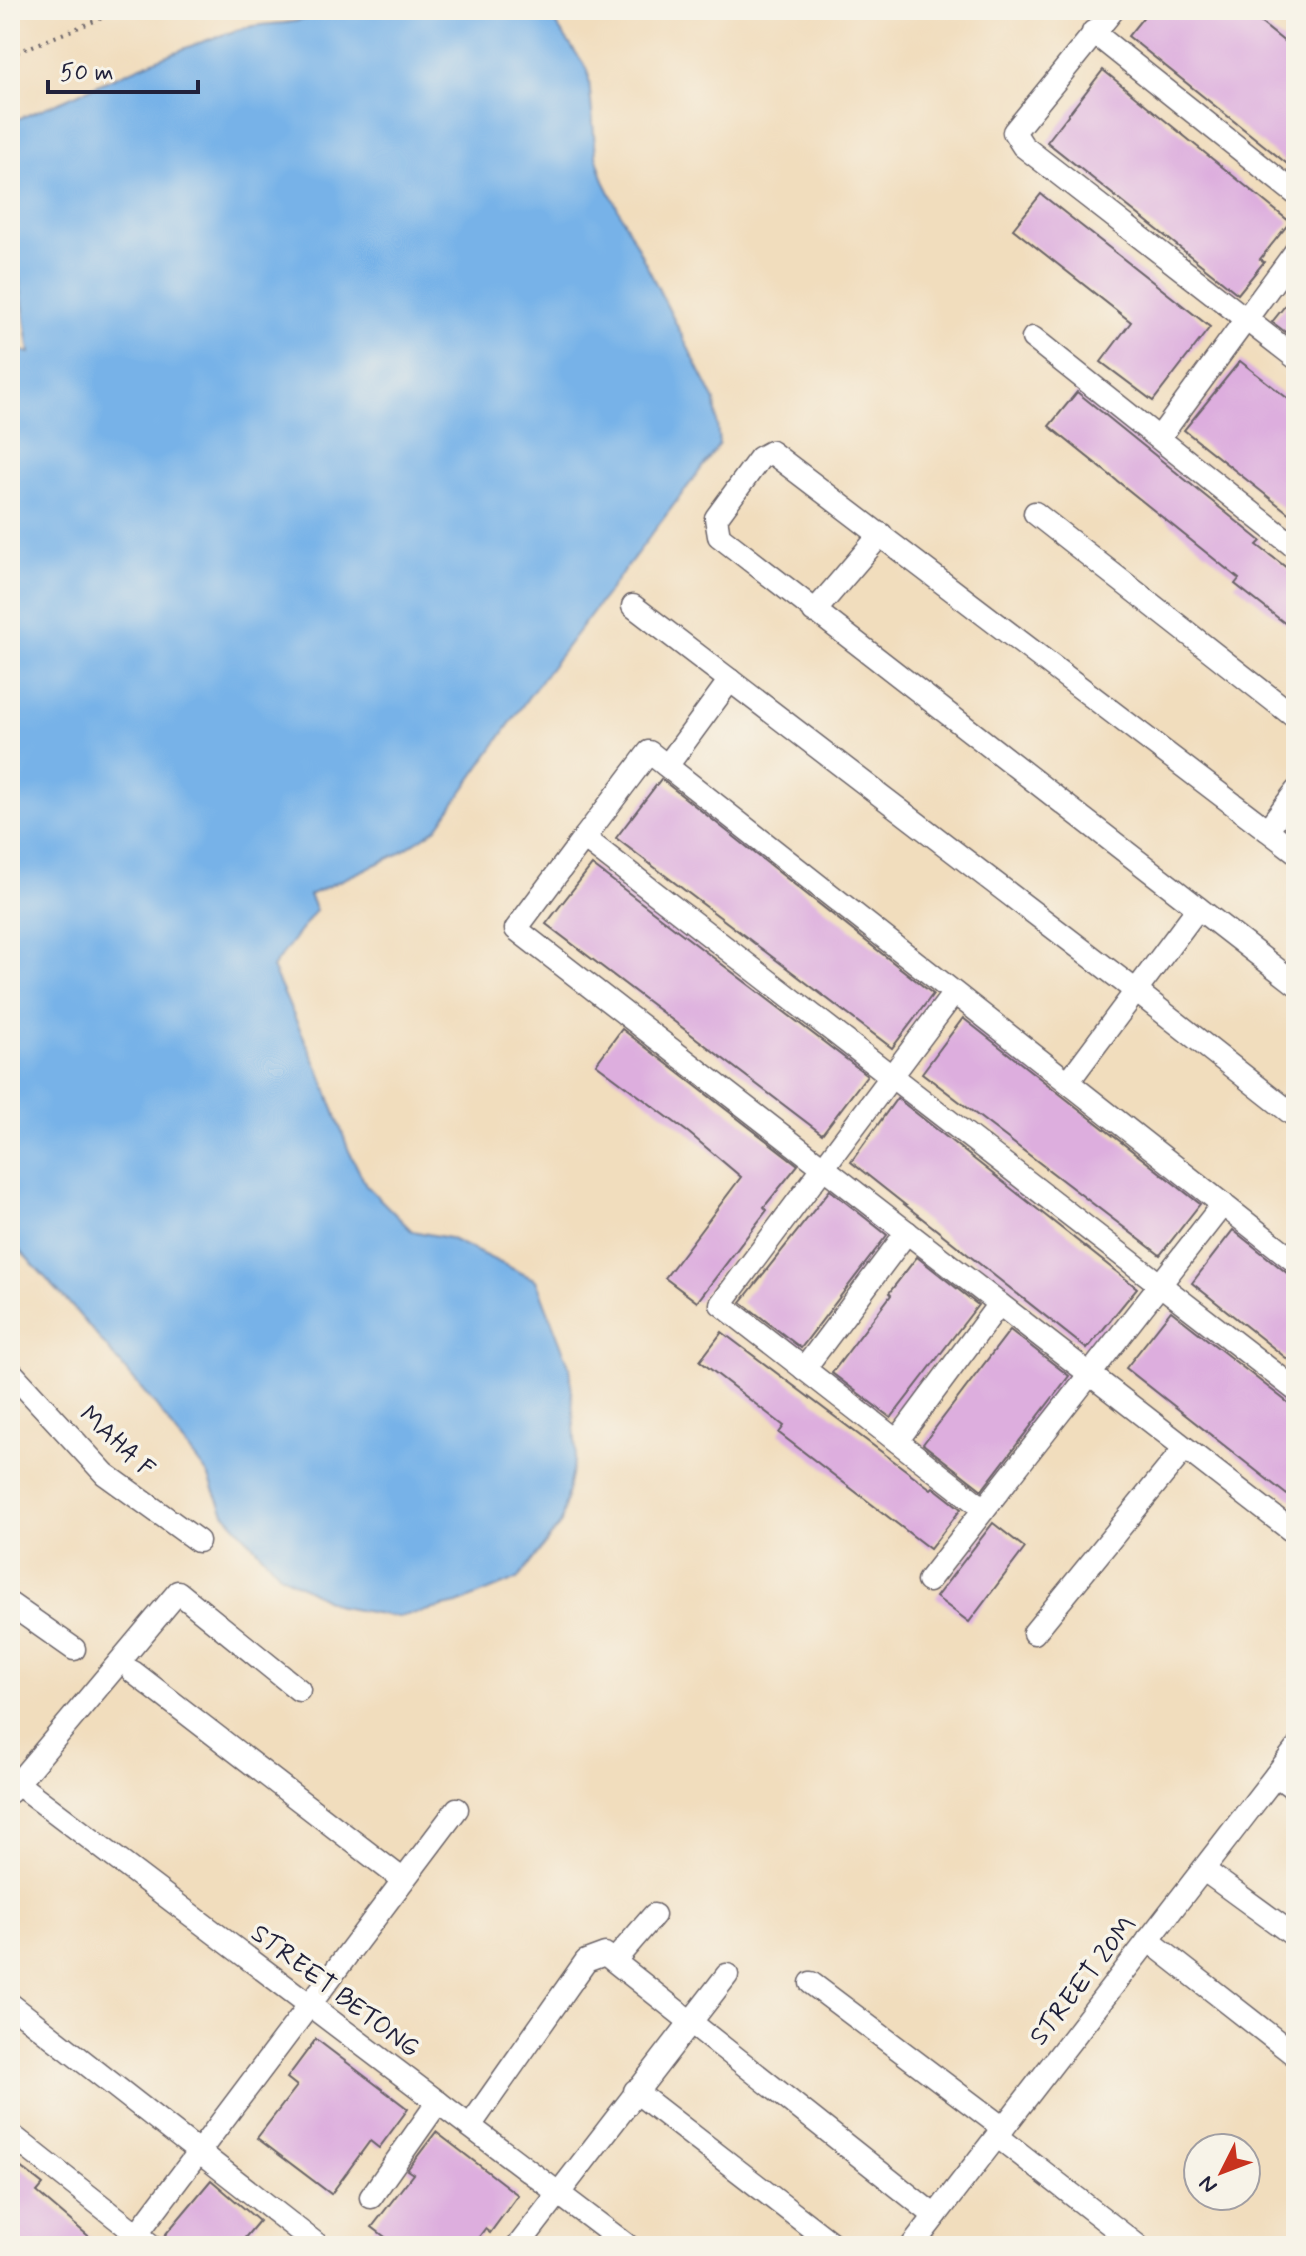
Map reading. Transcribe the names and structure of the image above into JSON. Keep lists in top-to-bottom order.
{
  "streets": {
    "street": ["MAHA F", "STREET 20M", "STREET BETONG"]
  },
  "scale_bar": "50 m",
  "north": "bottom left"
}
